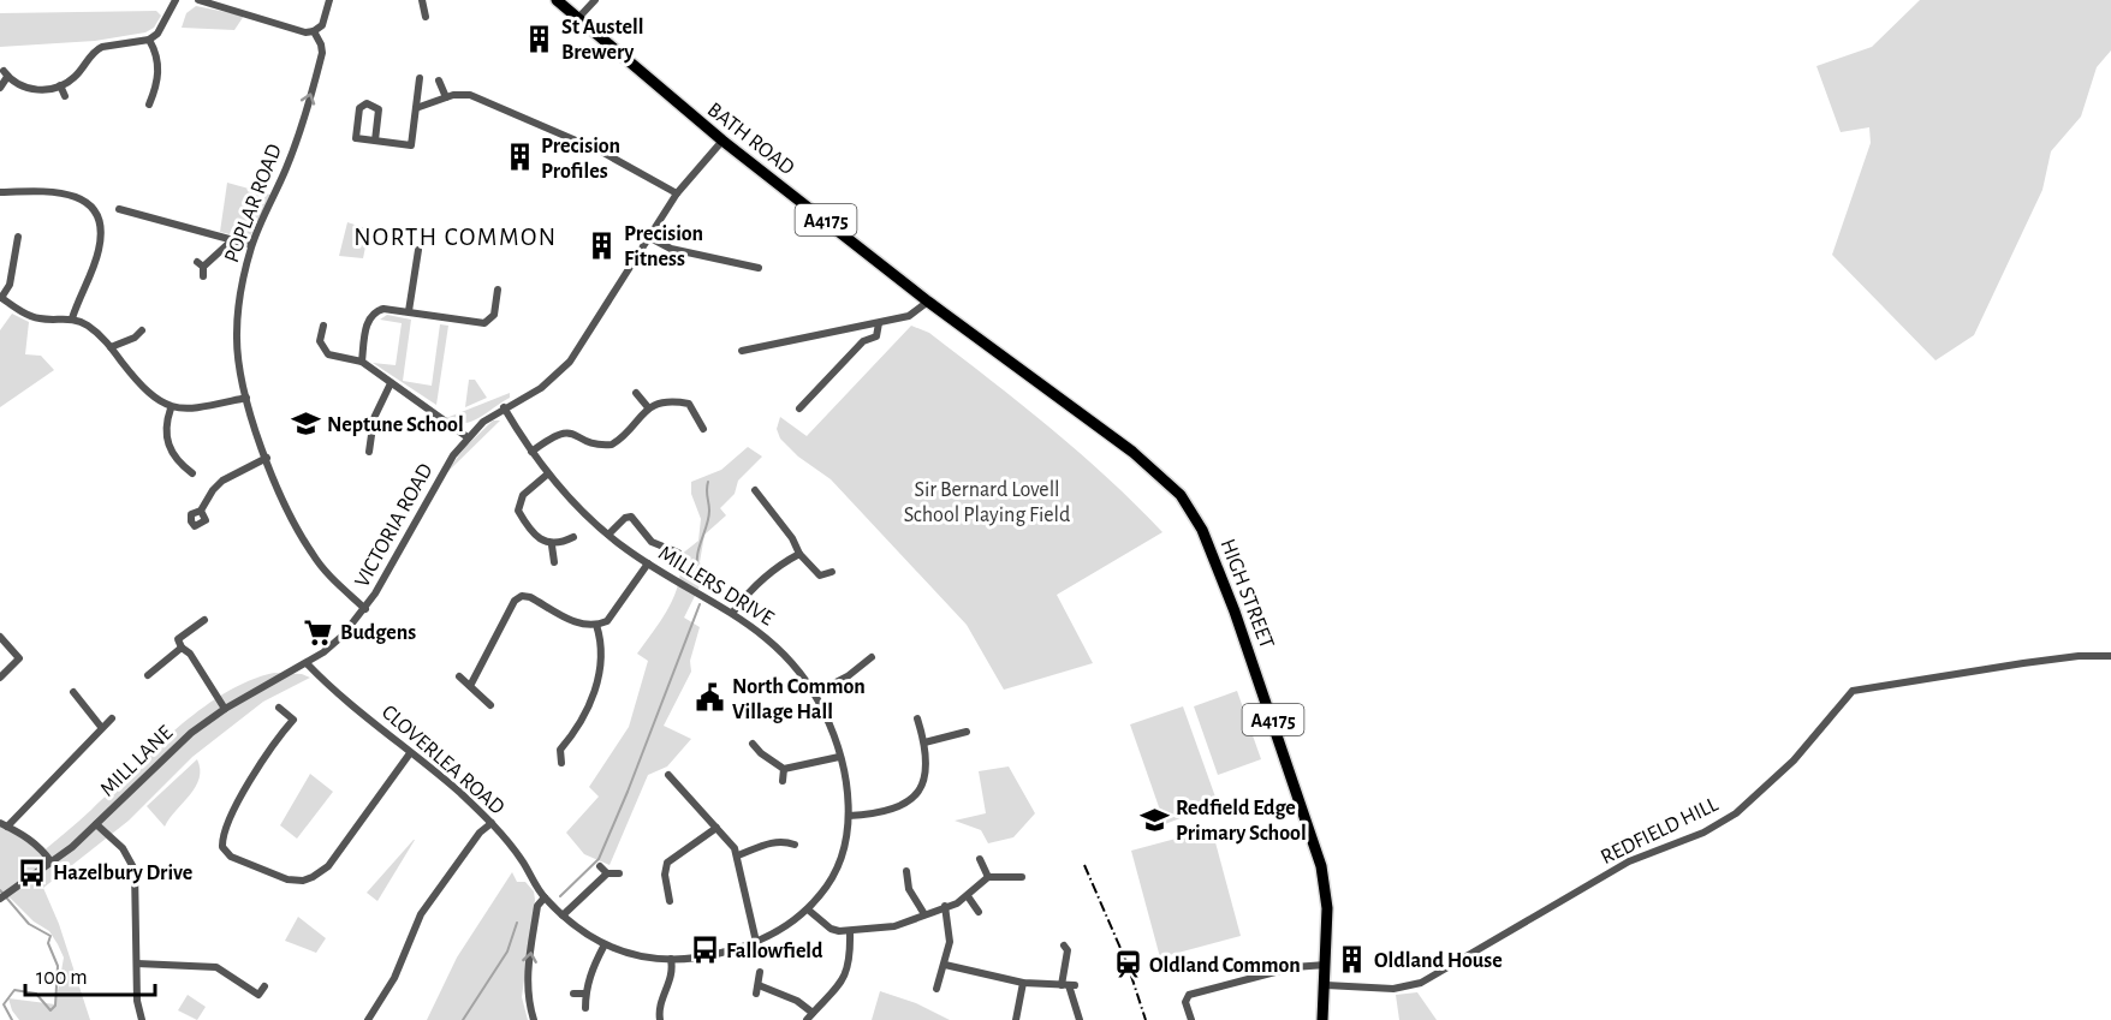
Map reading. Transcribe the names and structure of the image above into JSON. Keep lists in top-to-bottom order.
{
  "streets": {
    "main road": ["BATH ROAD", "A4175", "HIGH STREET"],
    "street": [
      "POPLAR ROAD",
      "VICTORIA ROAD",
      "MILLERS DRIVE",
      "CLOVERLEA ROAD",
      "MILL LANE",
      "REDFIELD HILL"
    ]
  },
  "crossings": [
    ["BATH ROAD", "VICTORIA ROAD"],
    ["BATH ROAD", "HIGH STREET"],
    ["POPLAR ROAD", "VICTORIA ROAD"],
    ["VICTORIA ROAD", "MILLERS DRIVE"],
    ["VICTORIA ROAD", "CLOVERLEA ROAD"],
    ["VICTORIA ROAD", "MILL LANE"],
    ["MILLERS DRIVE", "CLOVERLEA ROAD"],
    ["HIGH STREET", "REDFIELD HILL"],
    ["CLOVERLEA ROAD", "MILL LANE"]
  ],
  "one_way": ["POPLAR ROAD"],
  "districts": ["NORTH COMMON"],
  "parks": ["Sir Bernard Lovell School Playing Field"],
  "places": {
    "building": [
      "St Austell Brewery",
      "Precision Profiles",
      "Precision Fitness",
      "Oldland House"
    ],
    "school or university": ["Neptune School", "Redfield Edge Primary School"],
    "supermarket": ["Budgens"],
    "public building": ["North Common Village Hall"],
    "bus stop": ["Hazelbury Drive", "Fallowfield"],
    "station": ["Oldland Common"]
  },
  "scale_bar": "100 m"
}
